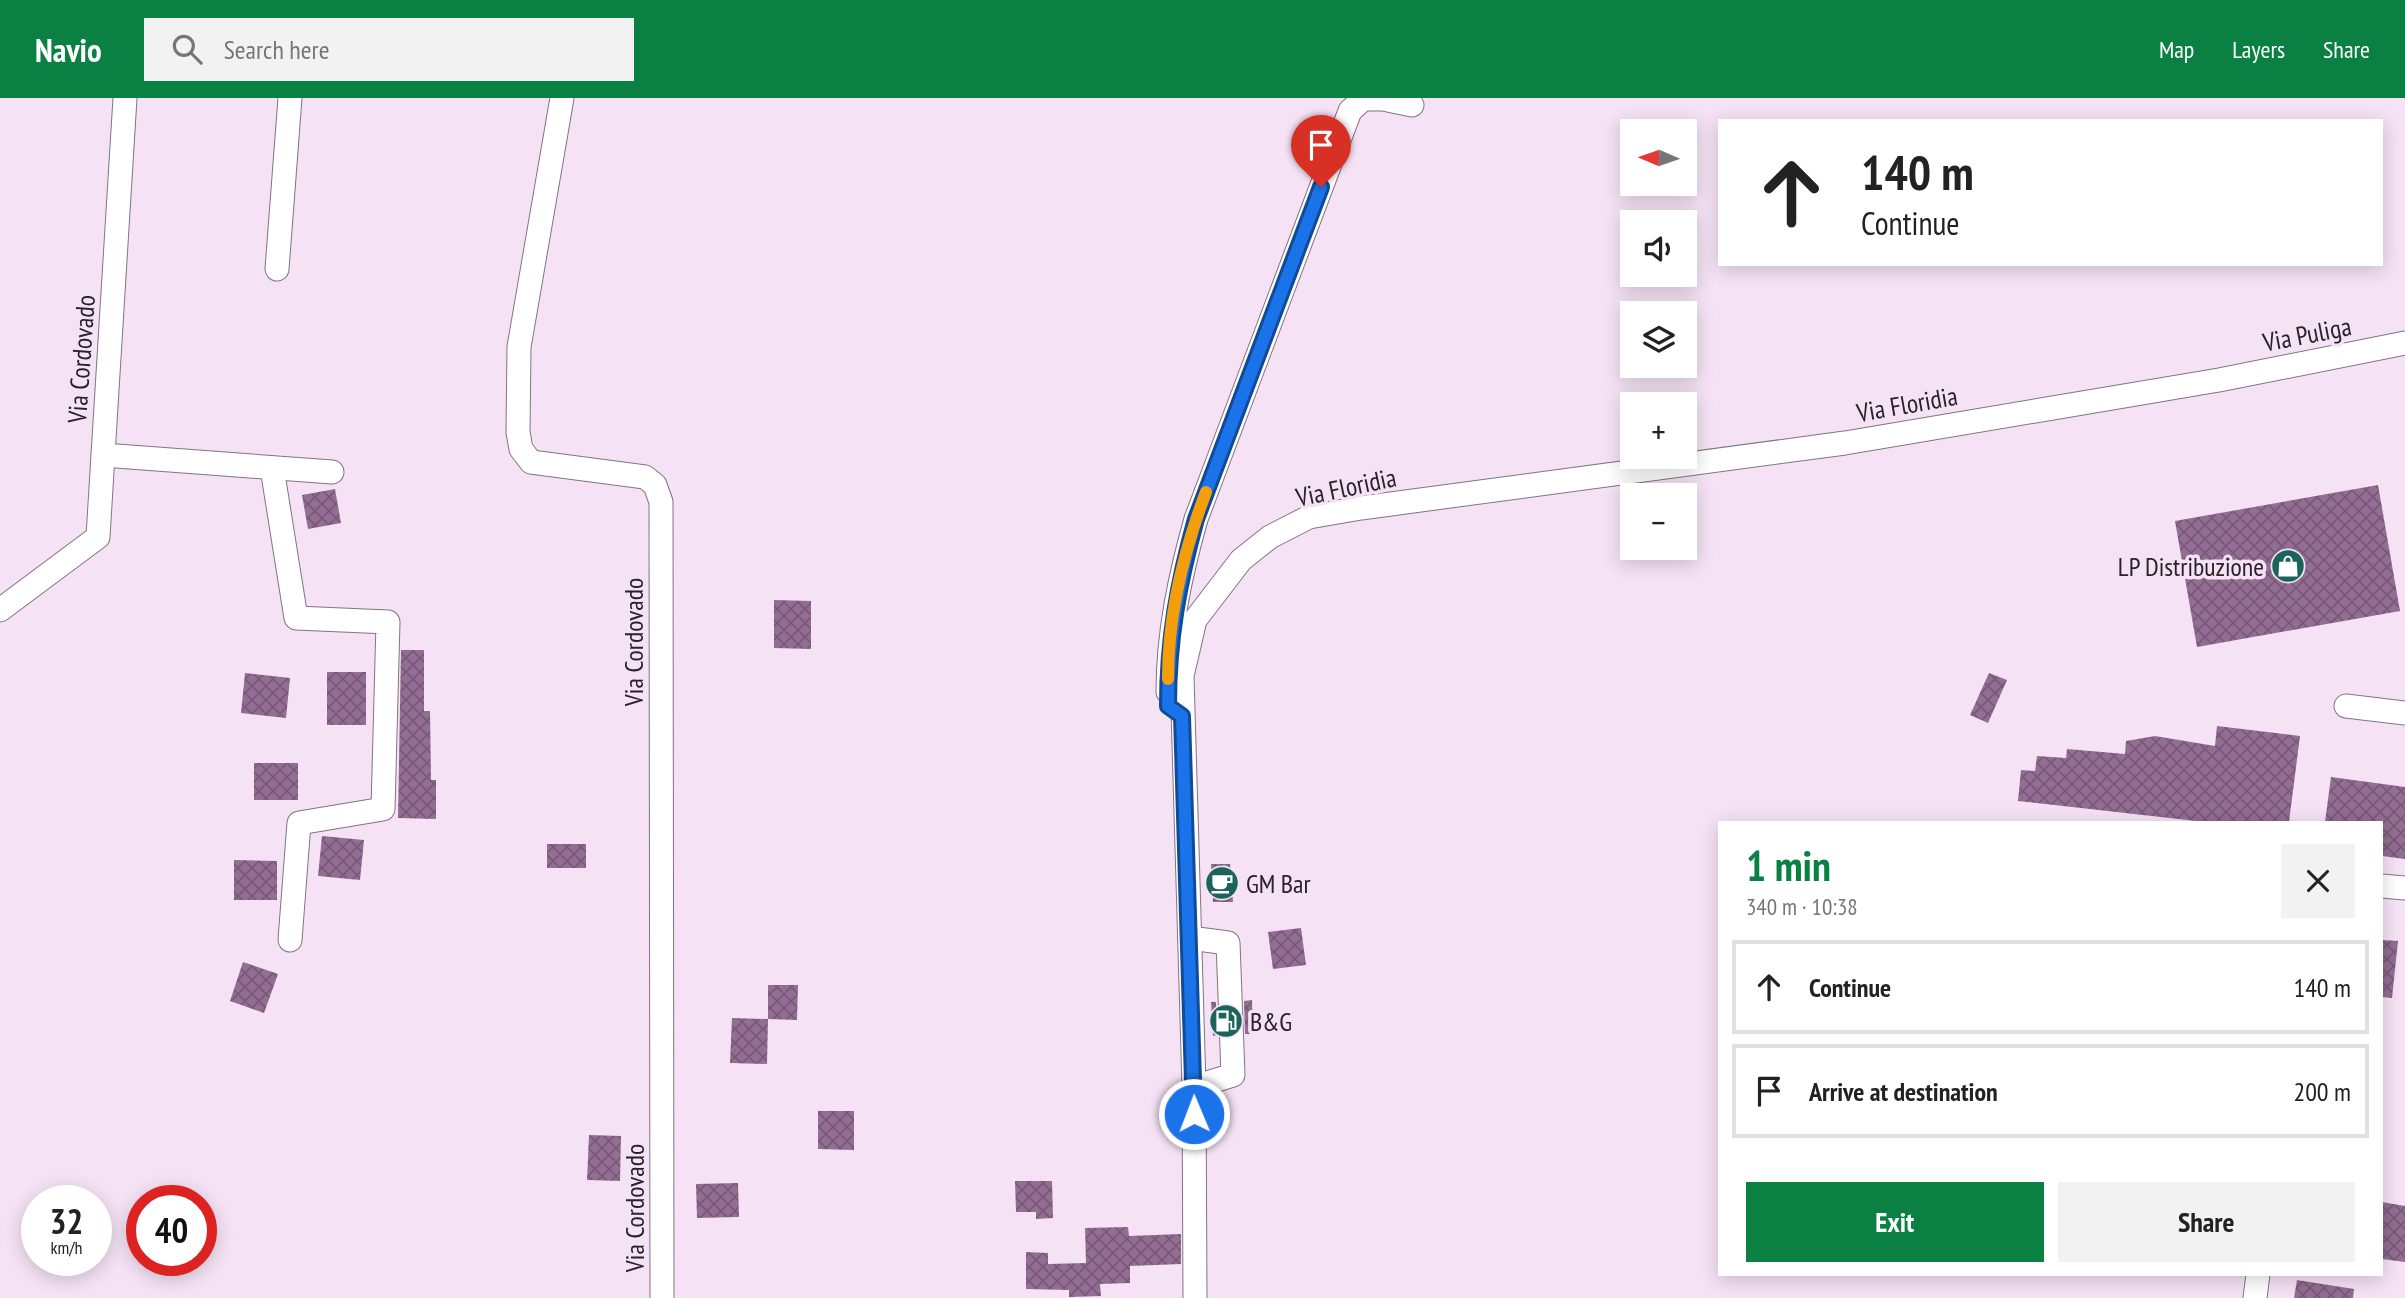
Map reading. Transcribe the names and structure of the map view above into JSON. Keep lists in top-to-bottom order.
{
  "streets": {
    "street": ["Via Puliga", "Via Cordovado", "Via Floridia"]
  },
  "crossings": [
    ["Via Puliga", "Via Floridia"]
  ],
  "places": {
    "shop": ["LP Distribuzione"],
    "cafe": ["GM Bar"],
    "fuel station": ["B&G"]
  },
  "north": "left",
  "page": {
    "header": "Navio",
    "search": "Search here",
    "nav": ["Map", "Layers", "Share"],
    "map_buttons": ["+", "−"],
    "turn": ["140 m", "Continue"],
    "heading": ["1 min", "340 m · 10:38"],
    "list": [
      {
        "name": "Continue",
        "value": "140 m"
      },
      {
        "name": "Arrive at destination",
        "value": "200 m"
      }
    ],
    "buttons": ["Exit", "Share"],
    "speed": "32 km/h",
    "limit": "40"
  }
}
